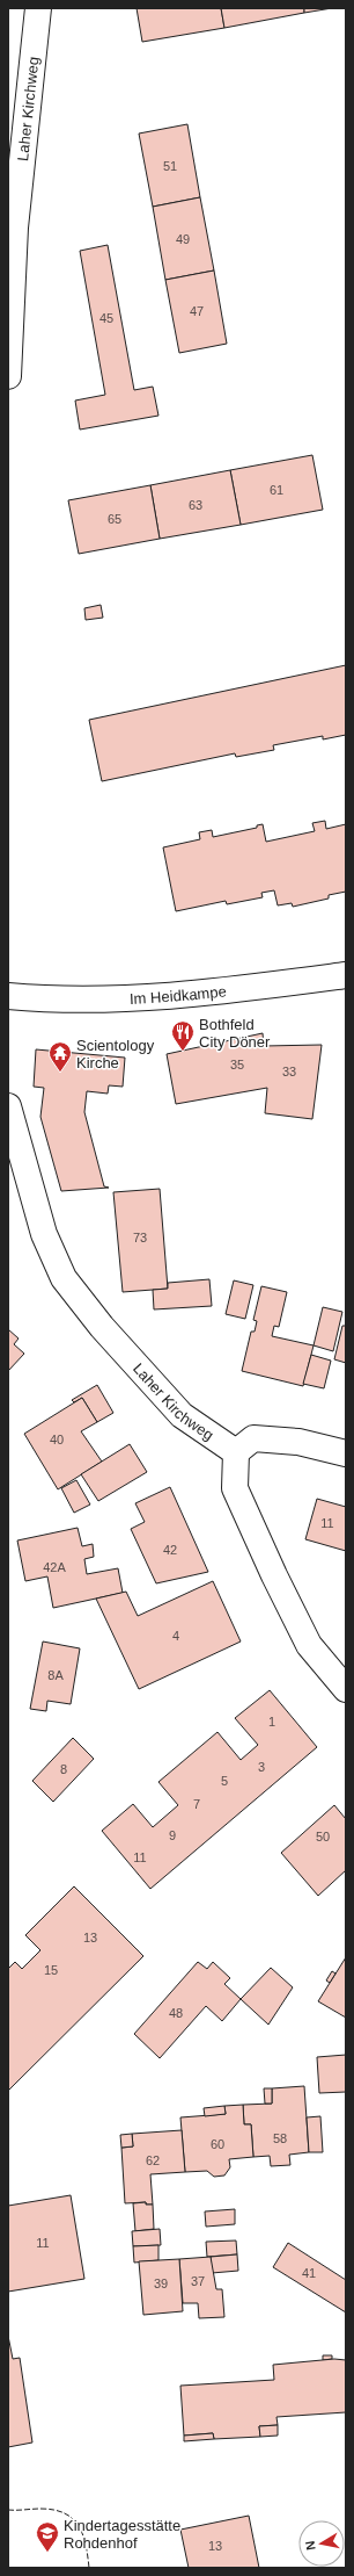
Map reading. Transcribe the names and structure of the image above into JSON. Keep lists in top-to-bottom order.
{
  "streets": {
    "street": ["Laher Kirchweg", "Im Heidkampe"]
  },
  "places": {
    "restaurant": ["Bothfeld City Döner"],
    "temple": ["Scientology Kirche"],
    "school or university": ["Kindertagesstätte Rohdenhof"]
  },
  "house_numbers": [
    "51",
    "49",
    "47",
    "45",
    "61",
    "63",
    "65",
    "35",
    "33",
    "73",
    "40",
    "11",
    "42",
    "42A",
    "4",
    "8A",
    "1",
    "3",
    "8",
    "5",
    "7",
    "9",
    "50",
    "11",
    "13",
    "15",
    "48",
    "58",
    "60",
    "62",
    "11",
    "41",
    "37",
    "39",
    "13"
  ],
  "north": "left"
}
